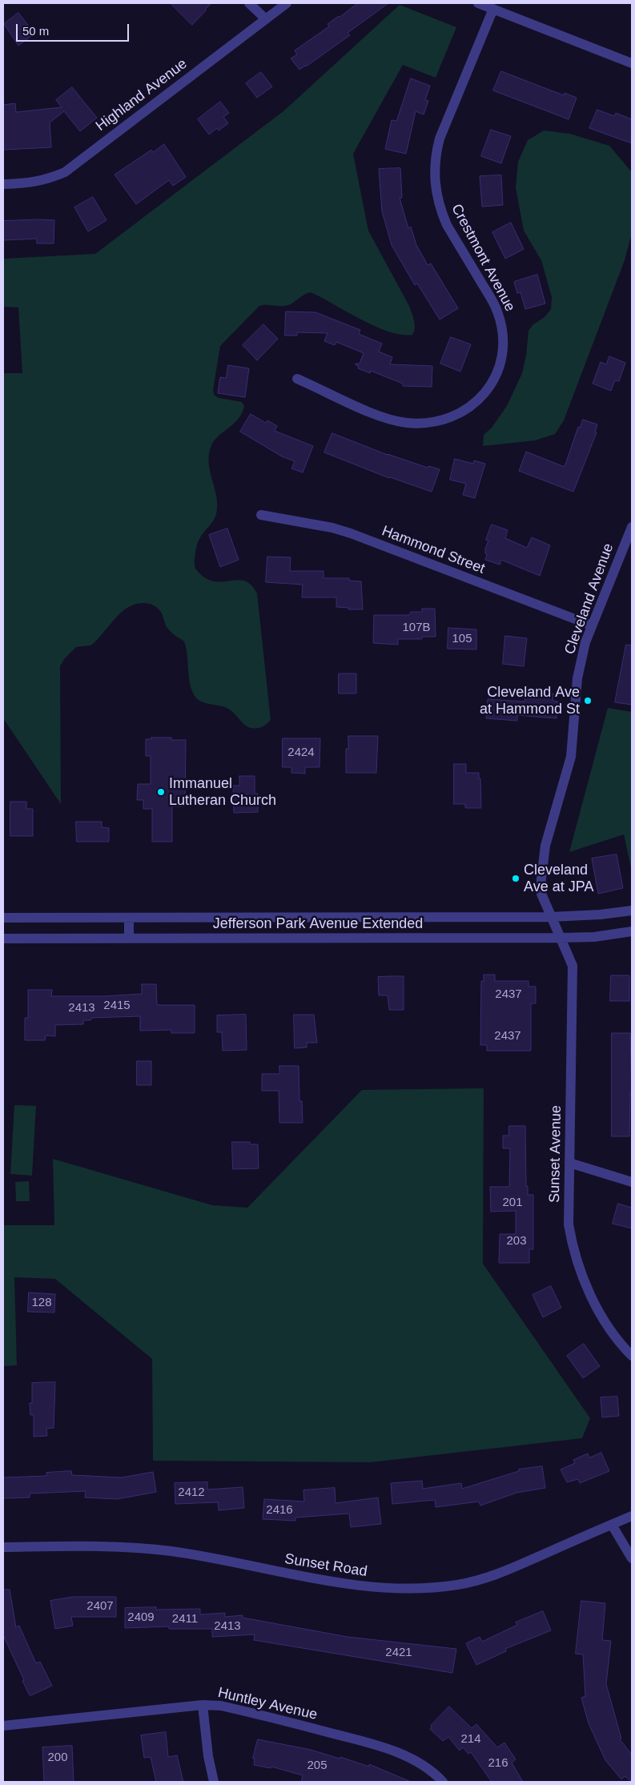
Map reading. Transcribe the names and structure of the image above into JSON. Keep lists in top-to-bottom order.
{
  "streets": {
    "street": [
      "Highland Avenue",
      "Crestmont Avenue",
      "Hammond Street",
      "Cleveland Avenue",
      "Jefferson Park Avenue Extended",
      "Sunset Avenue",
      "Sunset Road",
      "Huntley Avenue"
    ]
  },
  "crossings": [
    ["Hammond Street", "Cleveland Avenue"],
    ["Cleveland Avenue", "Jefferson Park Avenue Extended"],
    ["Cleveland Avenue", "Sunset Avenue"],
    ["Jefferson Park Avenue Extended", "Sunset Avenue"]
  ],
  "places": ["Cleveland Ave at Hammond St", "Immanuel Lutheran Church", "Cleveland Ave at JPA"],
  "house_numbers": [
    "107B",
    "105",
    "2424",
    "2437",
    "2415",
    "2413",
    "2437",
    "201",
    "203",
    "128",
    "2412",
    "2416",
    "2407",
    "2409",
    "2411",
    "2413",
    "2421",
    "214",
    "200",
    "216",
    "205"
  ],
  "scale_bar": "50 m"
}
